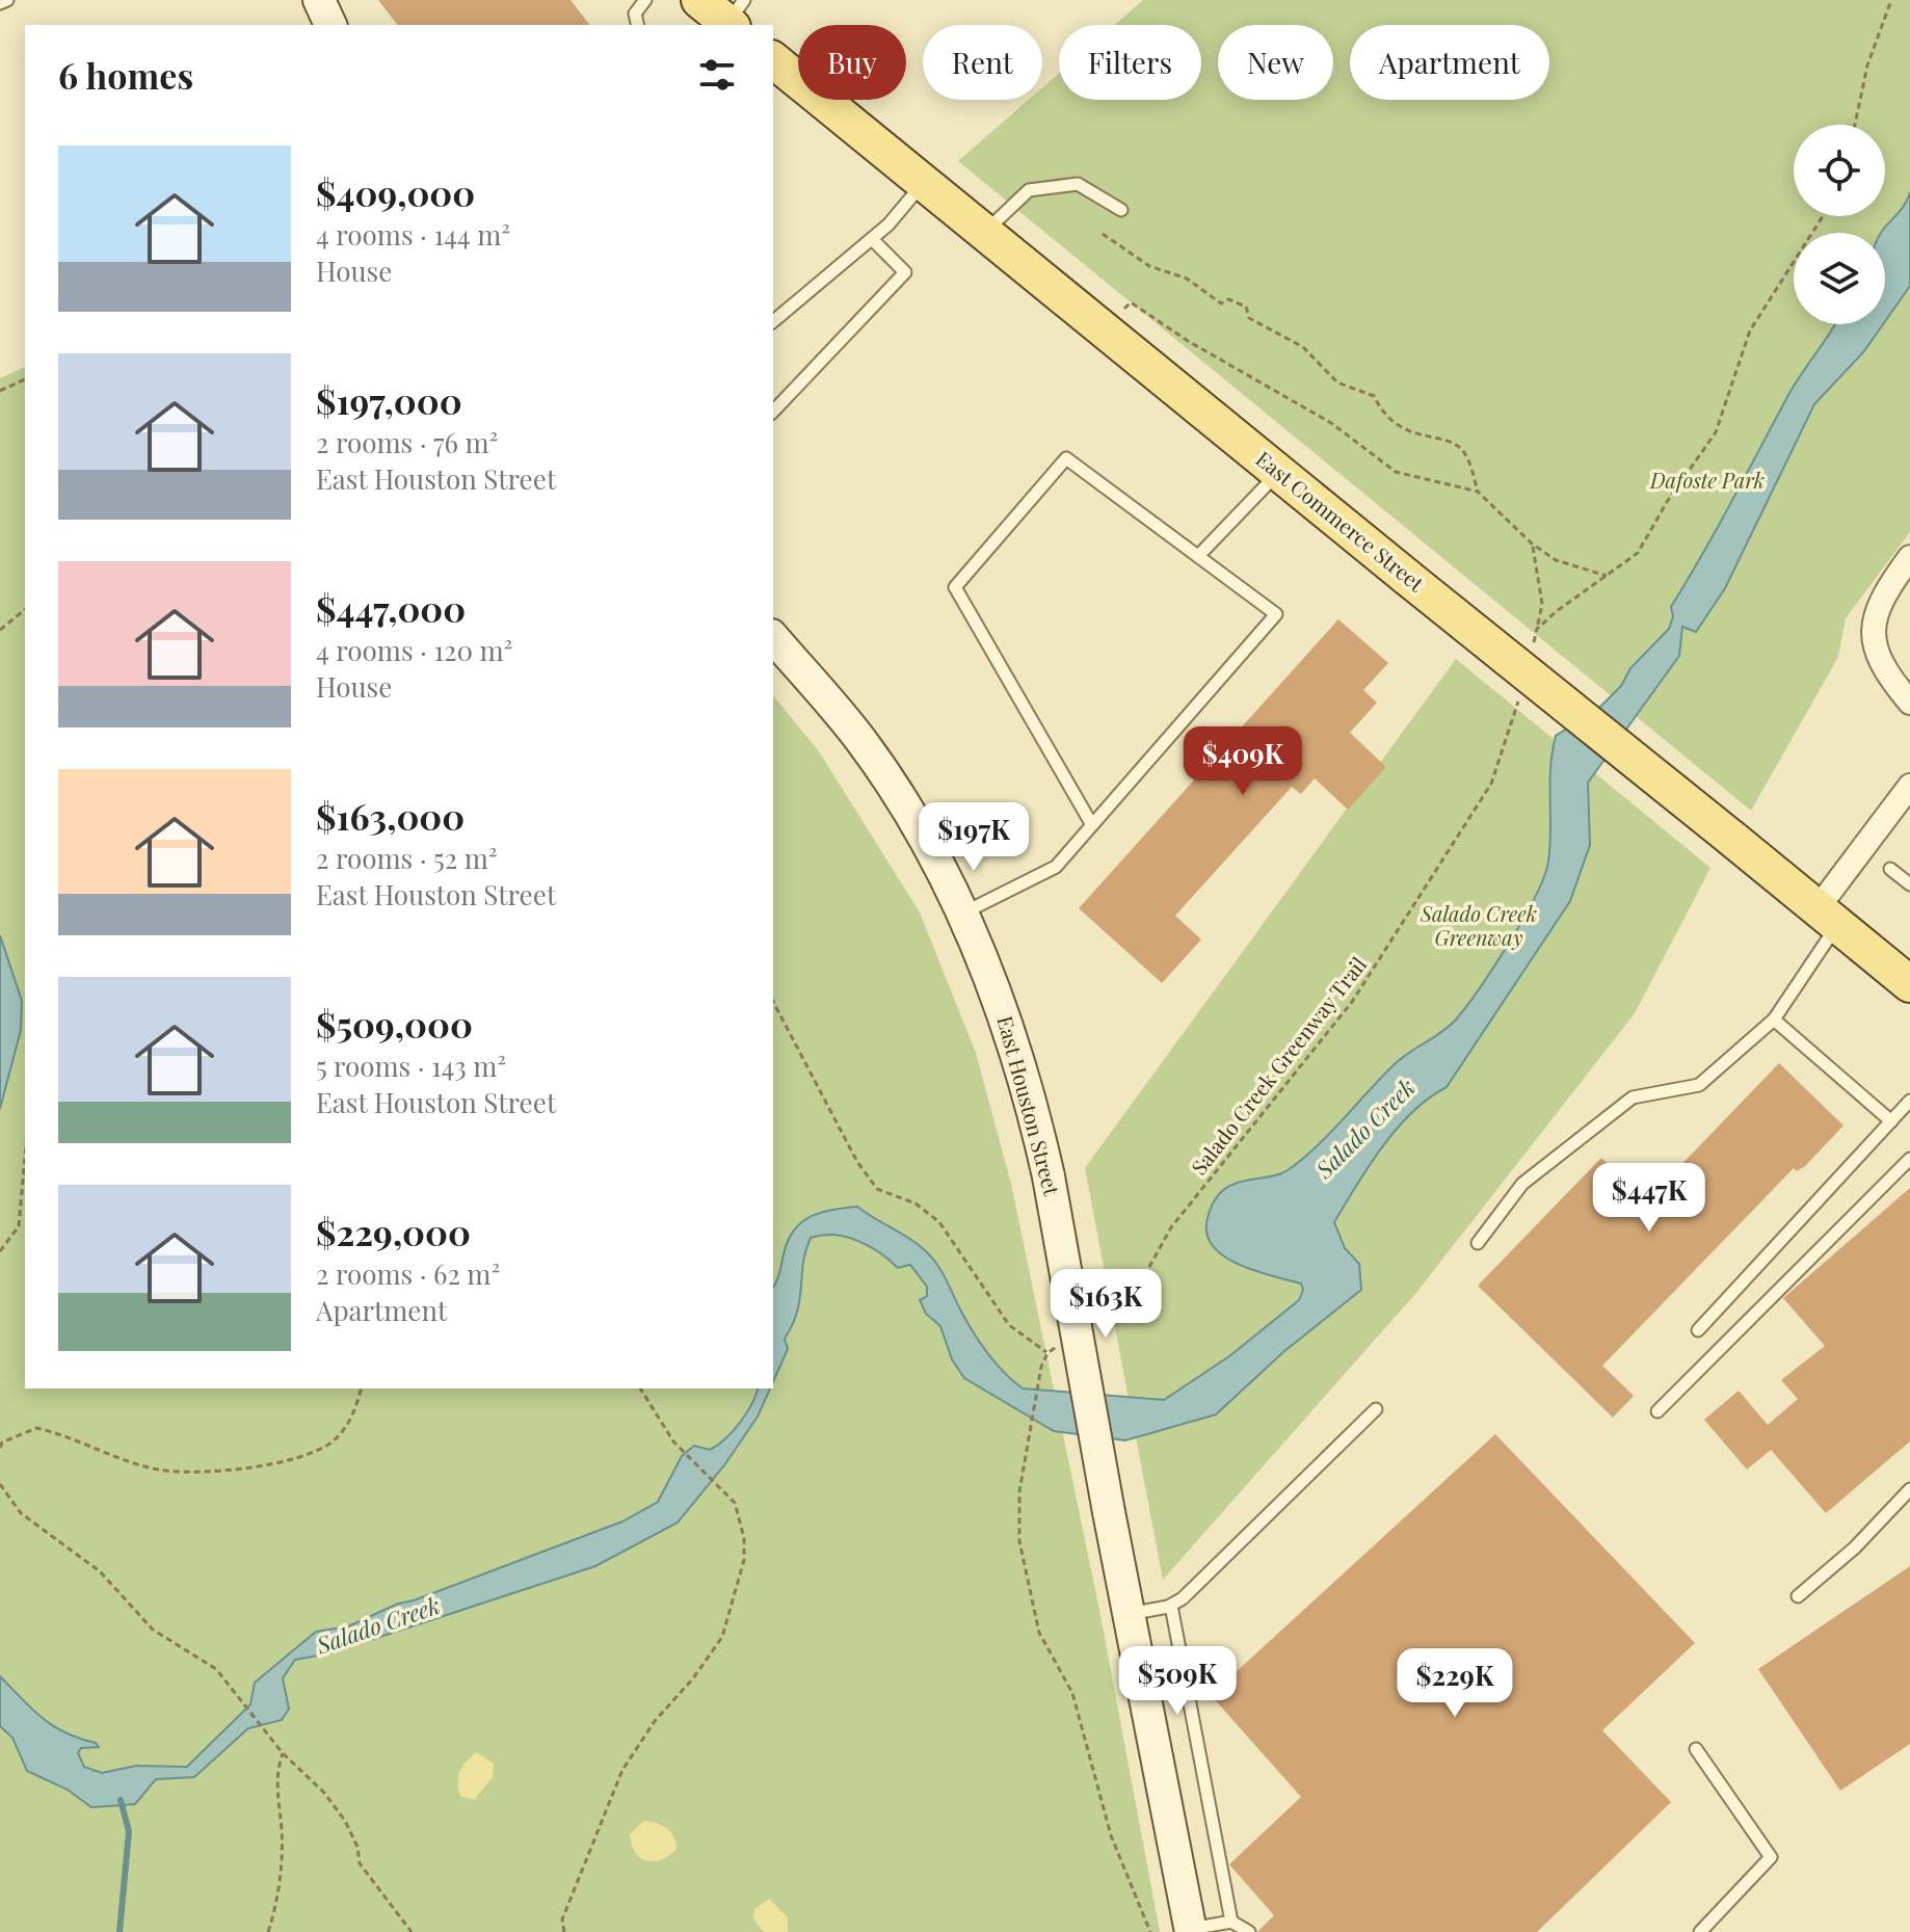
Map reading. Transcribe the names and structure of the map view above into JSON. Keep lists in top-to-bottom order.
{
  "streets": {
    "main road": ["East Commerce Street", "East Houston Street"],
    "path": ["Salado Creek Greenway Trail"]
  },
  "water": ["Salado Creek"],
  "parks": ["Dafoste Park", "Salado Creek Greenway"],
  "page": {
    "chip": [
      "Buy",
      "Rent",
      "Filters",
      "New",
      "Apartment"
    ],
    "heading": "6 homes",
    "list": [
      {
        "name": "$409,000",
        "note": "4 rooms · 144 m² · House"
      },
      {
        "name": "$197,000",
        "note": "2 rooms · 76 m² · East Houston Street"
      },
      {
        "name": "$447,000",
        "note": "4 rooms · 120 m² · House"
      },
      {
        "name": "$163,000",
        "note": "2 rooms · 52 m² · East Houston Street"
      },
      {
        "name": "$509,000",
        "note": "5 rooms · 143 m² · East Houston Street"
      },
      {
        "name": "$229,000",
        "note": "2 rooms · 62 m² · Apartment"
      }
    ],
    "price": [
      "$409K",
      "$197K",
      "$447K",
      "$163K",
      "$509K",
      "$229K"
    ]
  }
}
